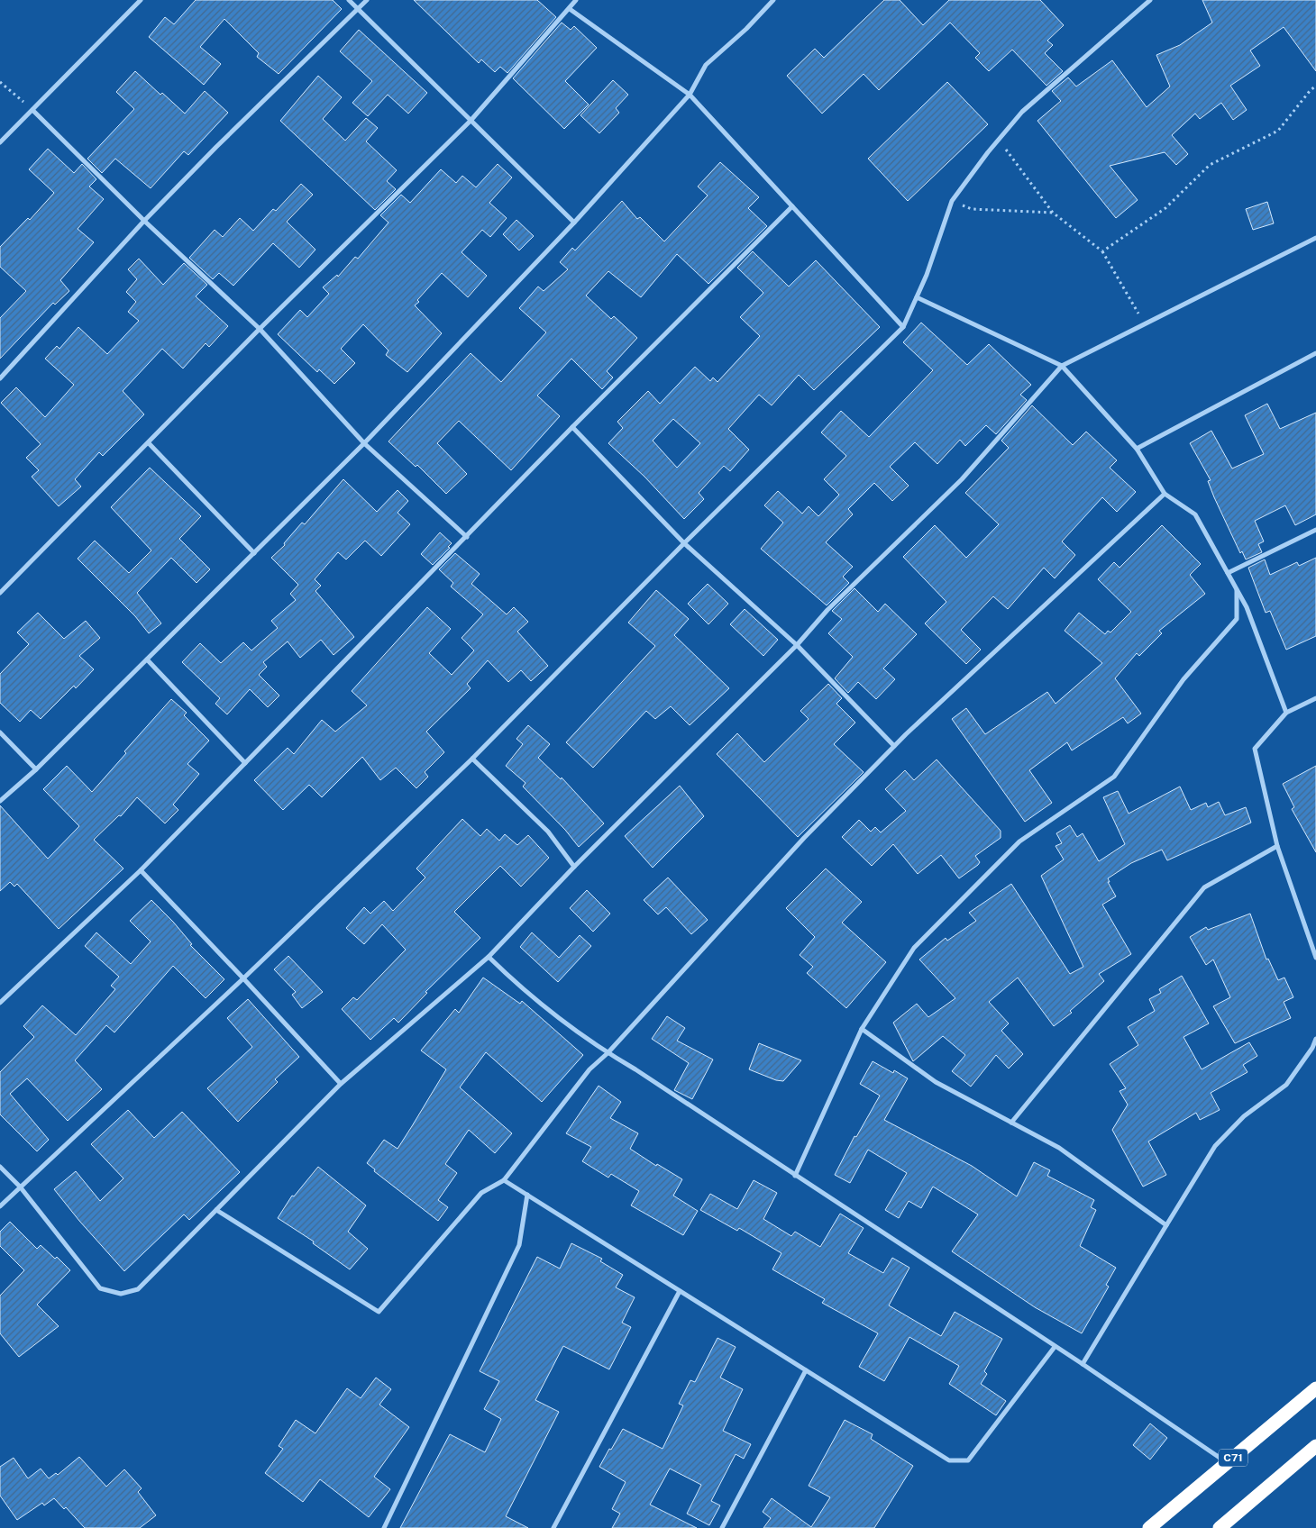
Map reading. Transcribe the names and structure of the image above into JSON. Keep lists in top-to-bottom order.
{
  "streets": {
    "highway": ["C71"]
  }
}
